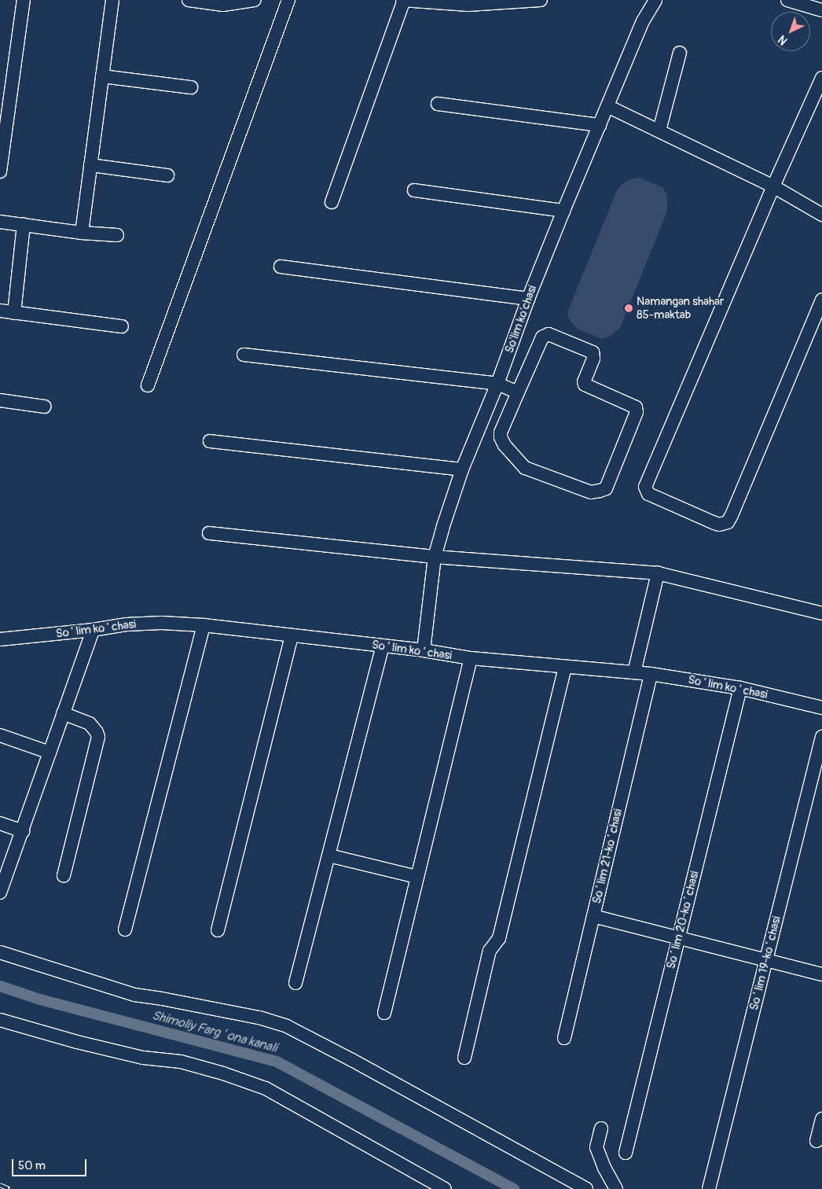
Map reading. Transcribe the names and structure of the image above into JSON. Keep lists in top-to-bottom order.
{
  "streets": {
    "street": [
      "So'lim ko'chasi",
      "Soʻlim koʻchasi",
      "Soʻlim 21-koʻchasi",
      "Soʻlim 20-koʻchasi",
      "Soʻlim 19-koʻchasi"
    ]
  },
  "crossings": [
    ["So'lim ko'chasi", "Soʻlim koʻchasi"],
    ["Soʻlim koʻchasi", "Soʻlim 21-koʻchasi"],
    ["Soʻlim koʻchasi", "Soʻlim 20-koʻchasi"]
  ],
  "water": ["Shimoliy Fargʻona kanali"],
  "places": ["Namangan shahar 85-maktab"],
  "scale_bar": "50 m",
  "north": "bottom left"
}
